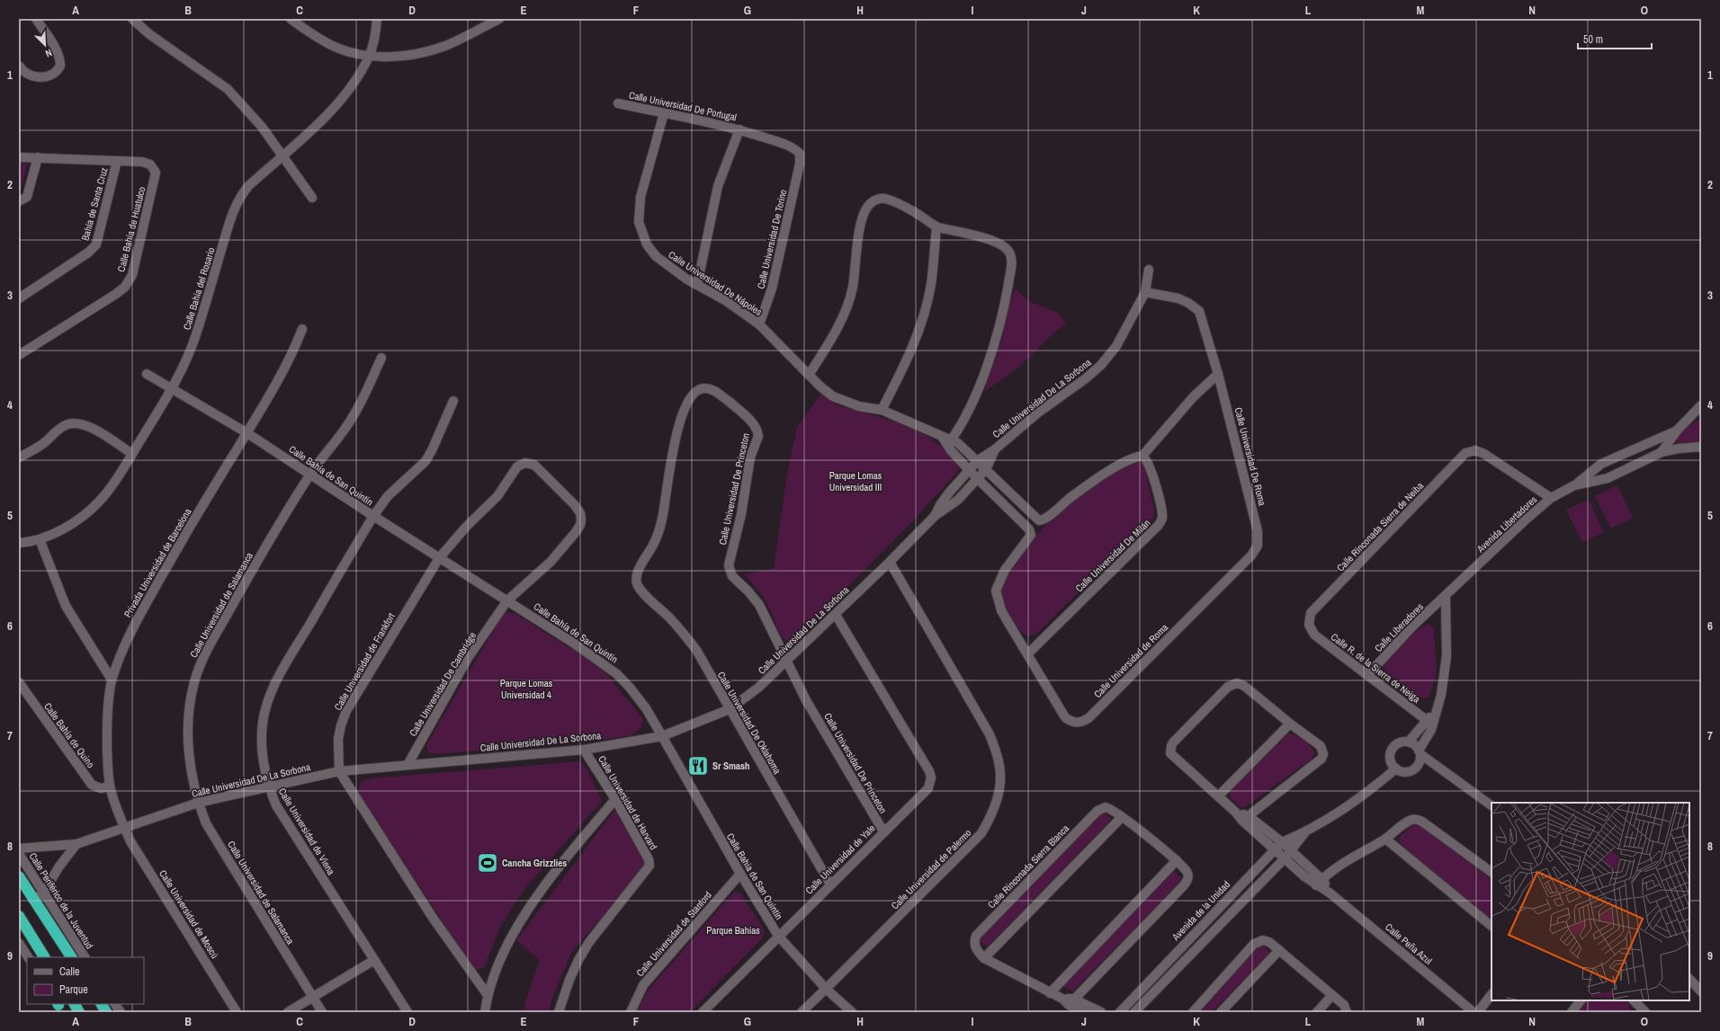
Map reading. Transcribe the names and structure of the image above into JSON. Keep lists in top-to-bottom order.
{
  "streets": {
    "street": [
      "Calle Universidad De Portugal",
      "Bahía de Santa Cruz",
      "Calle Bahía de Huatulco",
      "Calle Universidad De Torino",
      "Calle Universidad De Nápoles",
      "Calle Bahia del Rosario",
      "Calle Universidad De La Sorbona",
      "Calle Universidad De Roma",
      "Calle Bahía de San Quintín",
      "Calle Universidad De Princeton",
      "Avenida Libertadores",
      "Calle Rinconada Sierra de Neiba",
      "Calle Universidad De Milán",
      "Privada Universidad de Barcelona",
      "Calle Universidad de Salamanca",
      "Calle Liberadores",
      "Calle Universidad de Roma",
      "Calle Universidad de Frankfort",
      "Calle R. de la Sierra de Neiga",
      "Calle Universidad De Cambridge",
      "Calle Universidad De Oklahoma",
      "Calle Bahía de Quino",
      "Calle Universidad de Harvard",
      "Calle Universidad de Viena",
      "Calle Universidad de Yale",
      "Calle Rinconada Sierra Blanca",
      "Calle Universidad de Palermo",
      "Calle Periférico de la Juventud",
      "Avenida de la Unidad",
      "Calle Universidad de Moscú",
      "Calle Universidad de Stanford",
      "Calle Peña Azul"
    ]
  },
  "crossings": [
    ["Calle Universidad De Portugal", "Calle Universidad De Torino"],
    ["Calle Universidad De Portugal", "Calle Universidad De Nápoles"],
    ["Bahía de Santa Cruz", "Calle Bahía de Huatulco"],
    ["Calle Universidad De Torino", "Calle Universidad De Nápoles"],
    ["Calle Universidad De Nápoles", "Calle Universidad De La Sorbona"],
    ["Calle Universidad De Nápoles", "Calle Universidad De Milán"],
    ["Calle Universidad De Nápoles", "Calle Universidad de Roma"],
    ["Calle Bahia del Rosario", "Calle Bahía de San Quintín"],
    ["Calle Universidad De La Sorbona", "Calle Universidad De Roma"],
    ["Calle Universidad De La Sorbona", "Calle Bahía de San Quintín"],
    ["Calle Universidad De La Sorbona", "Calle Universidad De Princeton"],
    ["Calle Universidad De La Sorbona", "Privada Universidad de Barcelona"],
    ["Calle Universidad De La Sorbona", "Calle Universidad de Salamanca"],
    ["Calle Universidad De La Sorbona", "Calle Universidad de Frankfort"],
    ["Calle Universidad De La Sorbona", "Calle Universidad De Cambridge"],
    ["Calle Universidad De La Sorbona", "Calle Universidad De Oklahoma"],
    ["Calle Universidad De La Sorbona", "Calle Universidad de Harvard"],
    ["Calle Universidad De La Sorbona", "Calle Universidad de Viena"],
    ["Calle Universidad De La Sorbona", "Calle Universidad de Yale"],
    ["Calle Universidad De La Sorbona", "Calle Universidad de Palermo"],
    ["Calle Universidad De La Sorbona", "Calle Universidad de Moscú"],
    ["Calle Universidad De Roma", "Calle Universidad de Roma"],
    ["Calle Bahía de San Quintín", "Privada Universidad de Barcelona"],
    ["Calle Bahía de San Quintín", "Calle Universidad de Salamanca"],
    ["Calle Bahía de San Quintín", "Calle Universidad de Frankfort"],
    ["Calle Bahía de San Quintín", "Calle Universidad De Cambridge"],
    ["Calle Bahía de San Quintín", "Calle Universidad de Viena"],
    ["Calle Bahía de San Quintín", "Calle Universidad de Yale"],
    ["Calle Bahía de San Quintín", "Calle Universidad de Palermo"],
    ["Calle Bahía de San Quintín", "Calle Universidad de Stanford"],
    ["Calle Universidad De Princeton", "Calle Universidad De Oklahoma"],
    ["Calle Universidad De Princeton", "Calle Universidad de Yale"],
    ["Avenida Libertadores", "Calle Rinconada Sierra de Neiba"],
    ["Avenida Libertadores", "Calle Liberadores"],
    ["Calle Rinconada Sierra de Neiba", "Calle R. de la Sierra de Neiga"],
    ["Calle Universidad De Milán", "Calle Universidad de Roma"],
    ["Privada Universidad de Barcelona", "Calle Bahía de Quino"],
    ["Privada Universidad de Barcelona", "Calle Universidad de Moscú"],
    ["Calle Liberadores", "Calle R. de la Sierra de Neiga"],
    ["Calle Universidad de Frankfort", "Calle Universidad De Cambridge"],
    ["Calle Universidad De Oklahoma", "Calle Universidad de Yale"]
  ],
  "parks": ["Parque Lomas Universidad III", "Parque Lomas Universidad 4", "Parque Bahías"],
  "places": {
    "restaurant": ["Sr Smash"],
    "sports": ["Cancha Grizzlies"]
  },
  "legend": ["Calle", "Parque"],
  "scale_bar": "50 m",
  "north": "bottom right",
  "grid": {
    "columns": [
      "A",
      "B",
      "C",
      "D",
      "E",
      "F",
      "G",
      "H",
      "I",
      "J",
      "K",
      "L",
      "M",
      "N",
      "O"
    ],
    "rows": [
      "1",
      "2",
      "3",
      "4",
      "5",
      "6",
      "7",
      "8",
      "9"
    ]
  }
}
